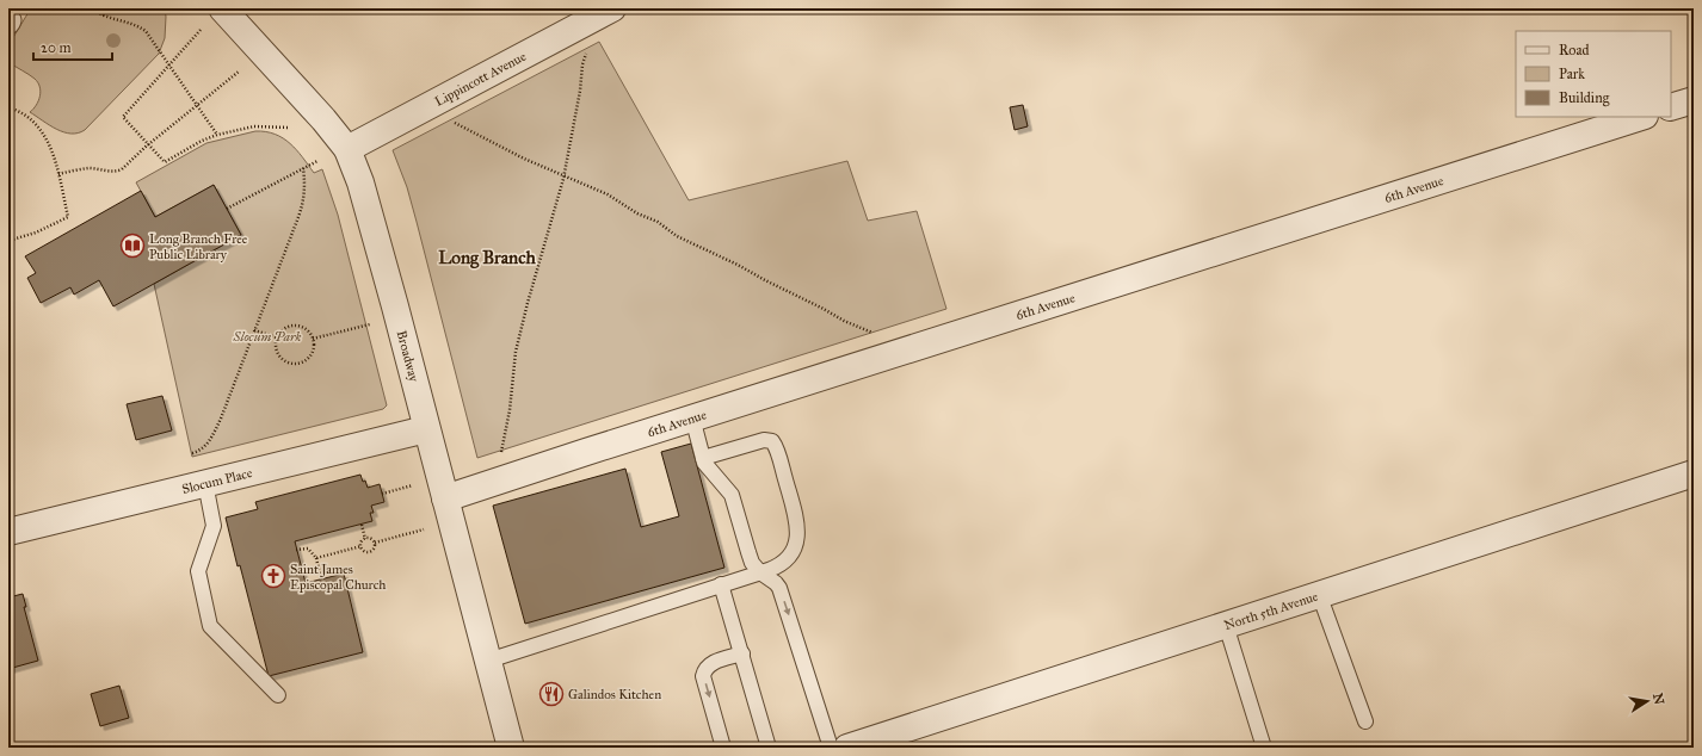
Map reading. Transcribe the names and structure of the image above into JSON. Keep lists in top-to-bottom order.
{
  "streets": {
    "street": [
      "Lippincott Avenue",
      "6th Avenue",
      "Broadway",
      "Slocum Place",
      "North 5th Avenue"
    ]
  },
  "crossings": [
    ["Lippincott Avenue", "Broadway"],
    ["6th Avenue", "Broadway"],
    ["Broadway", "Slocum Place"]
  ],
  "districts": ["Long Branch"],
  "parks": ["Slocum Park"],
  "places": {
    "library": ["Long Branch Free Public Library"],
    "church": ["Saint James Episcopal Church"],
    "restaurant": ["Galindos Kitchen"]
  },
  "legend": ["Road", "Park", "Building"],
  "scale_bar": "20 m",
  "north": "right"
}
